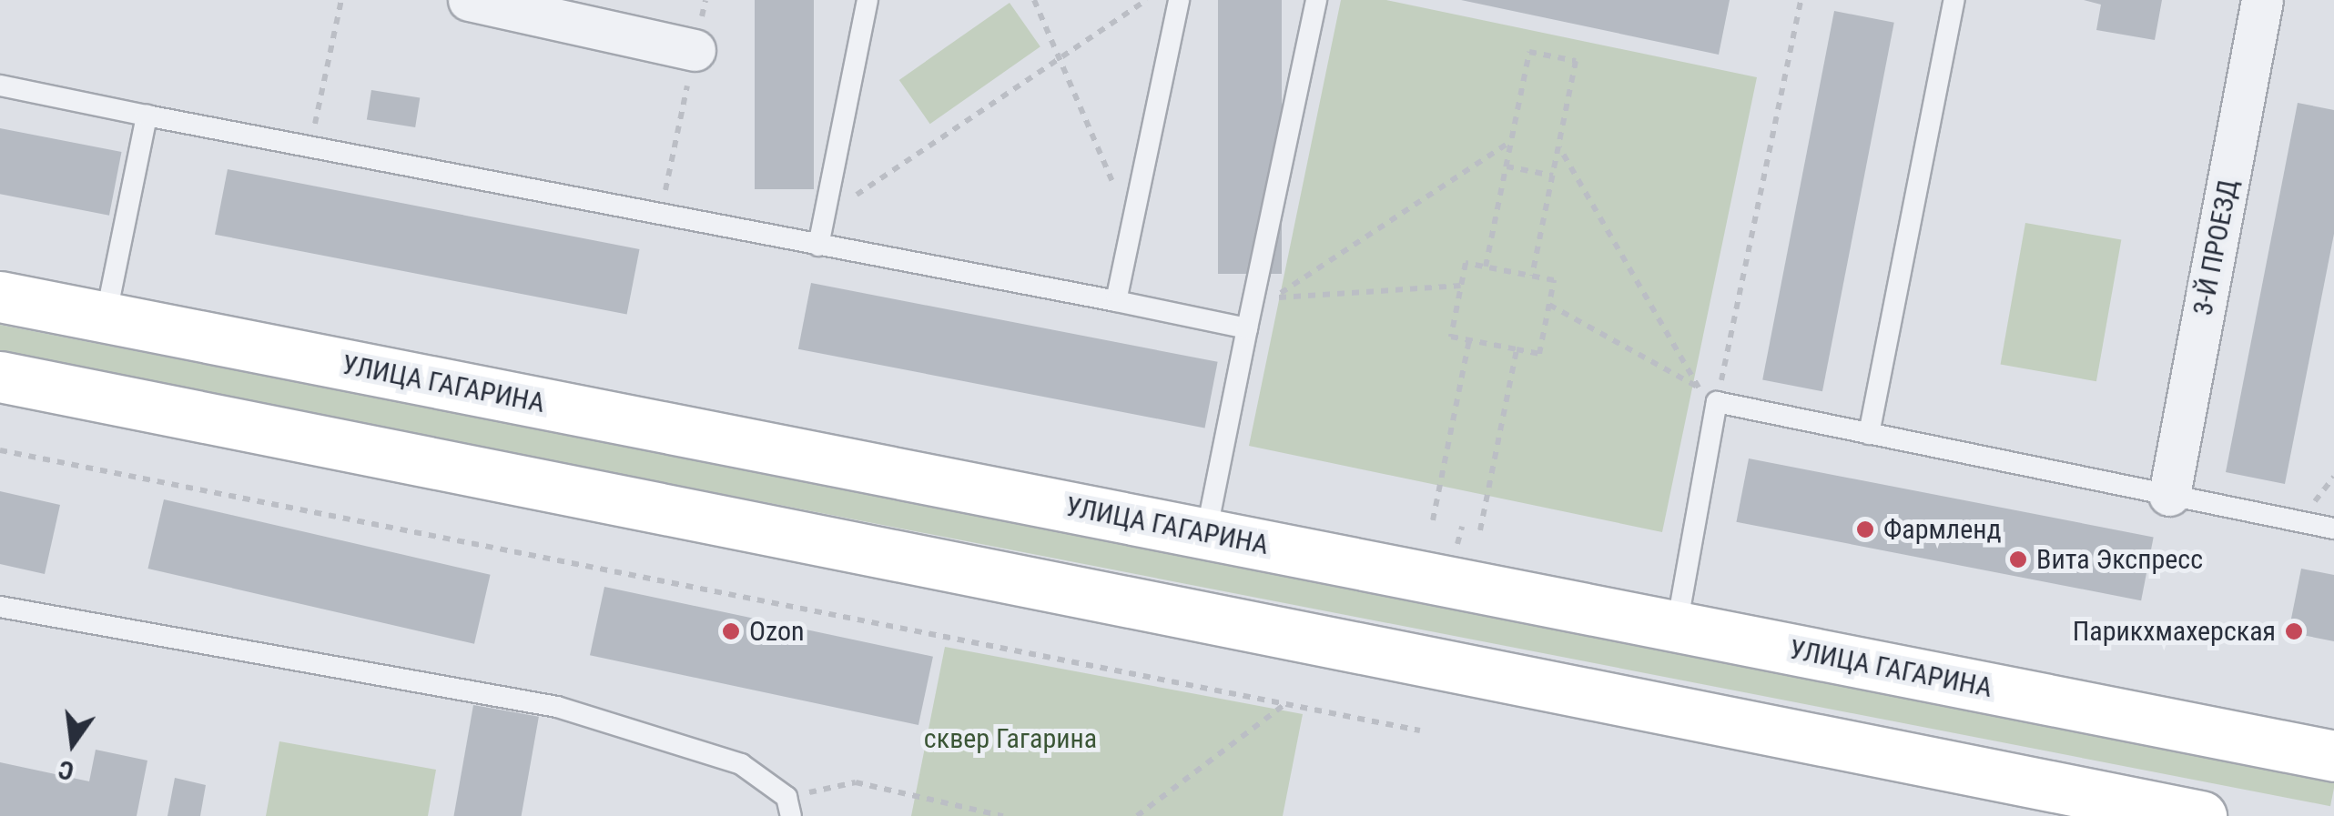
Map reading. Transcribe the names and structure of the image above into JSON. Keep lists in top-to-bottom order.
{
  "streets": {
    "main road": ["УЛИЦА ГАГАРИНА"],
    "street": ["3-Й ПРОЕЗД"]
  },
  "parks": ["сквер Гагарина"],
  "places": [
    "Фармленд",
    "Вита Экспресс",
    "Ozon",
    "Парикхмахерская"
  ],
  "north": "bottom"
}
